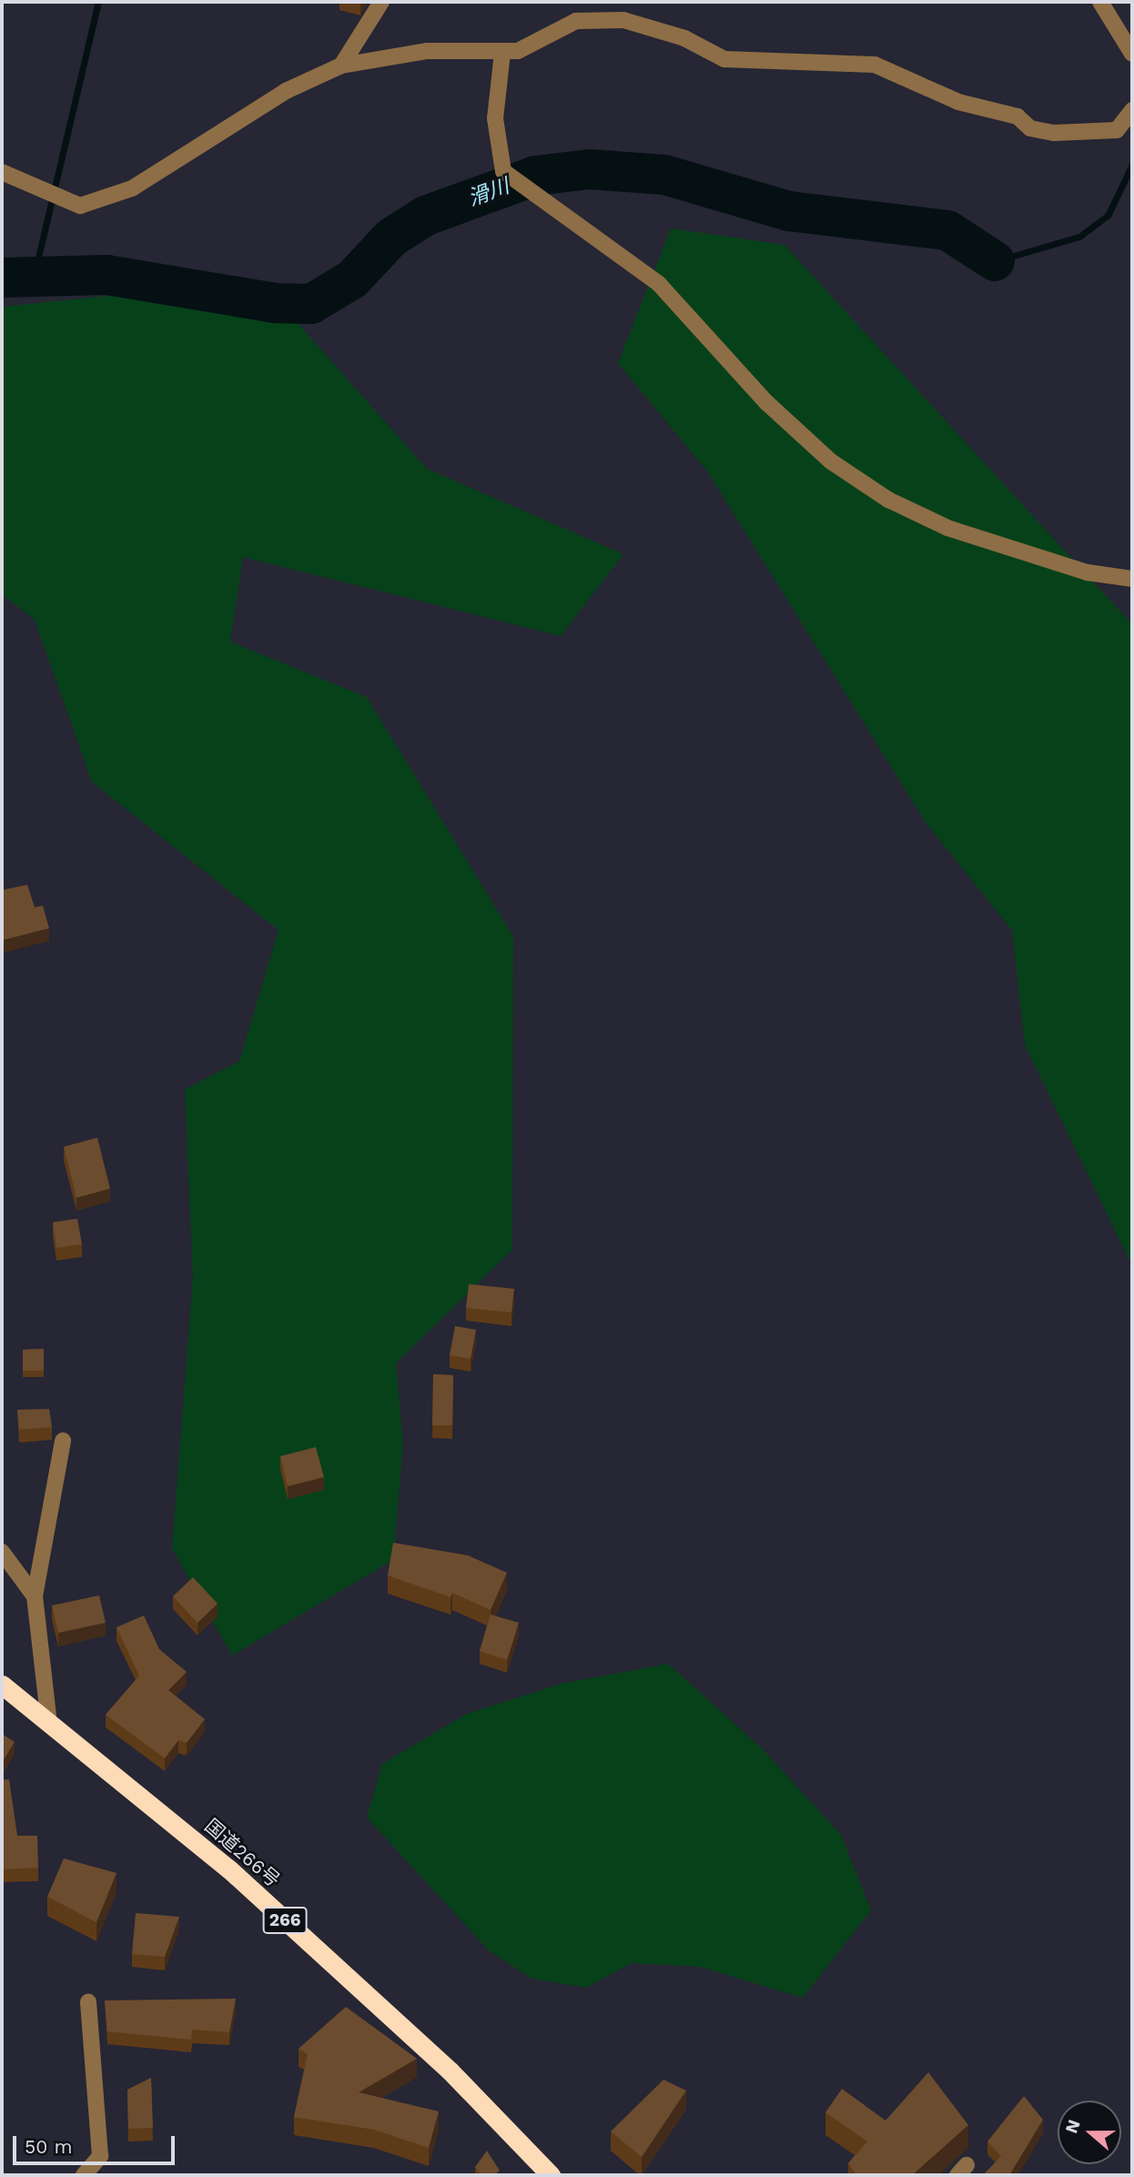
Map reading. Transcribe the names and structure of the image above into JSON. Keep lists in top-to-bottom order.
{
  "streets": {
    "highway": ["国道266号", "266"]
  },
  "water": ["滑川"],
  "scale_bar": "50 m",
  "north": "left"
}
